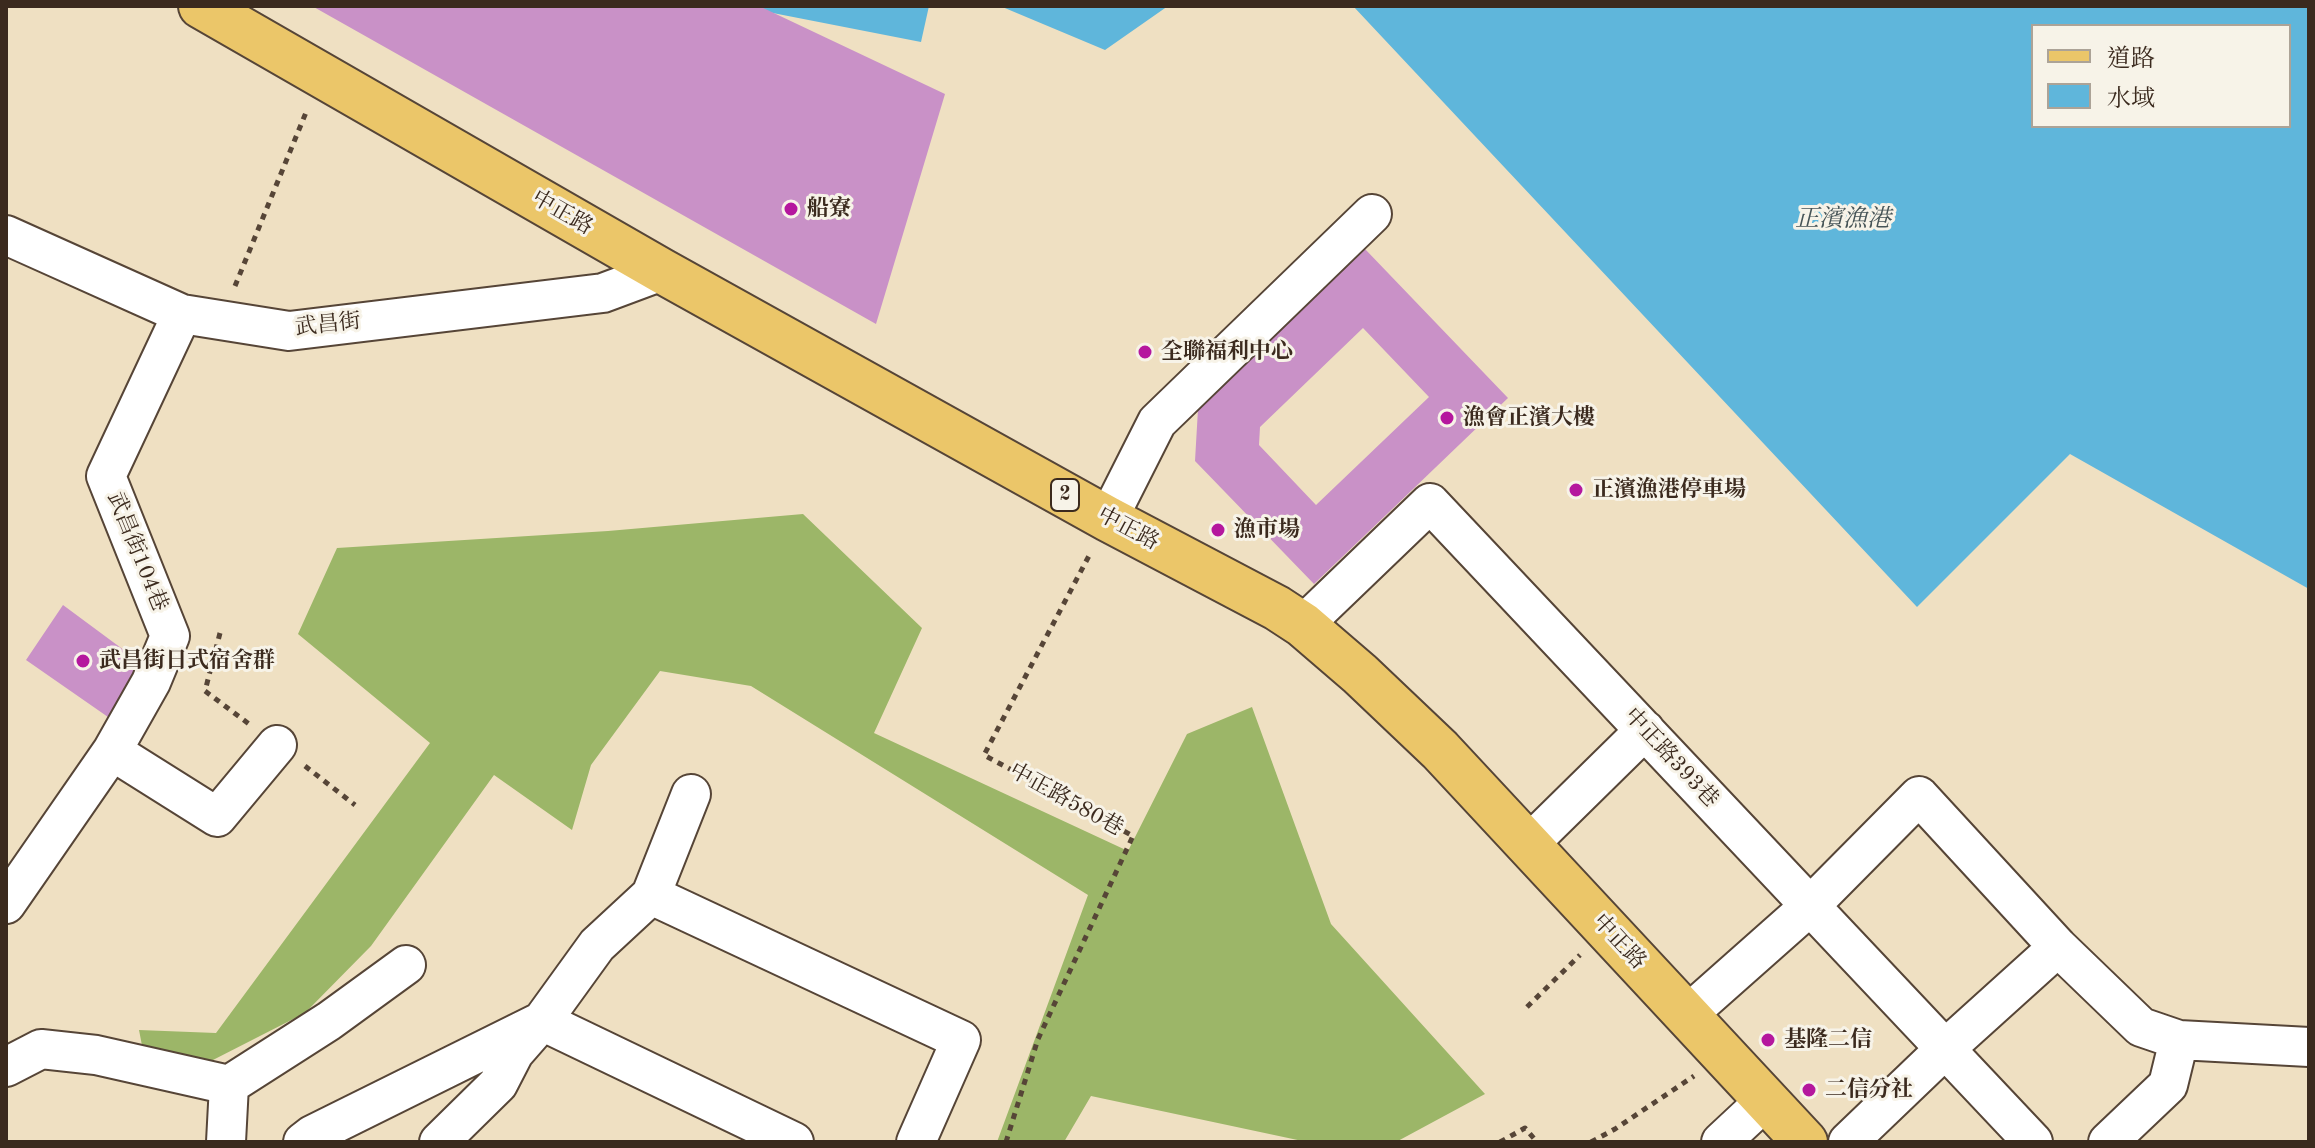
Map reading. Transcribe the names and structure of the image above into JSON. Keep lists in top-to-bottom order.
{
  "streets": {
    "main road": ["中正路", "2"],
    "lane": ["武昌街", "武昌街104巷", "中正路393巷"],
    "path": ["中正路580巷"]
  },
  "crossings": [
    ["中正路", "武昌街"],
    ["中正路", "中正路393巷"],
    ["中正路", "中正路580巷"],
    ["武昌街", "武昌街104巷"]
  ],
  "water": ["正濱漁港"],
  "places": [
    "船寮",
    "全聯福利中心",
    "漁會正濱大樓",
    "正濱漁港停車場",
    "漁市場",
    "武昌街日式宿舍群",
    "基隆二信",
    "二信分社"
  ],
  "legend": ["道路", "水域"]
}
